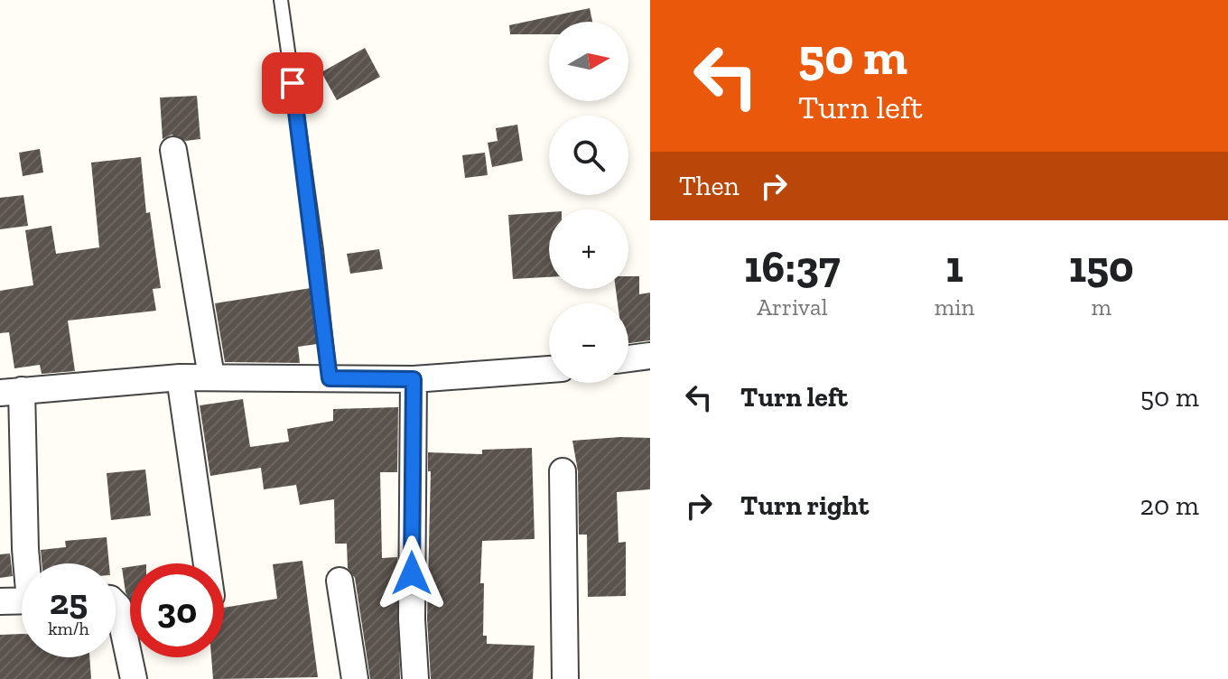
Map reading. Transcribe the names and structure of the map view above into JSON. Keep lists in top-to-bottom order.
{
  "north": "right",
  "page": {
    "turn": ["50 m", "Turn left"],
    "map_buttons": ["+", "−"],
    "then": "Then",
    "eta": [
      "16:37",
      "Arrival",
      "1",
      "min",
      "150",
      "m"
    ],
    "list": [
      {
        "name": "Turn left",
        "value": "50 m"
      },
      {
        "name": "Turn right",
        "value": "20 m"
      }
    ],
    "speed": "25 km/h",
    "limit": "30"
  }
}
